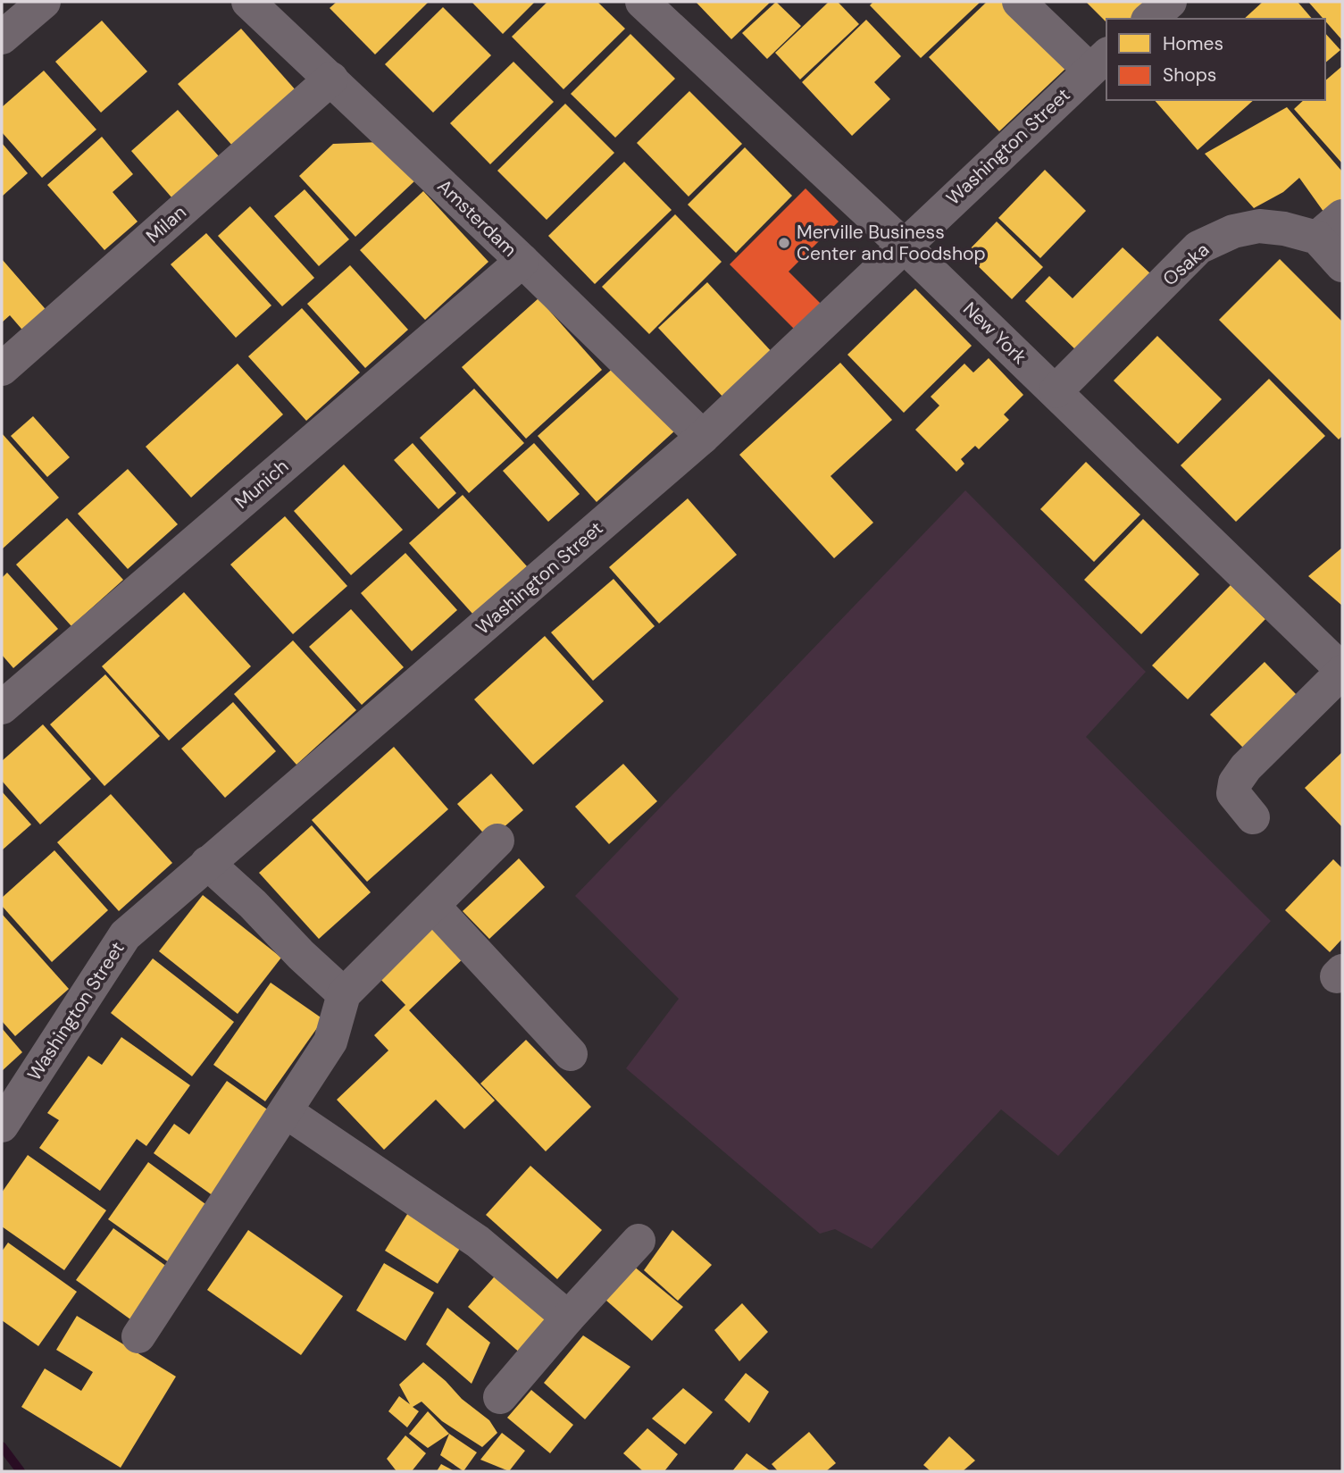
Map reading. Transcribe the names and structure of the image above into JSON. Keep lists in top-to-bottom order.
{
  "streets": {
    "street": [
      "Washington Street",
      "Amsterdam",
      "Milan",
      "Osaka",
      "New York",
      "Munich"
    ]
  },
  "crossings": [
    ["Washington Street", "Amsterdam"],
    ["Washington Street", "New York"],
    ["Amsterdam", "Milan"],
    ["Amsterdam", "Munich"],
    ["Osaka", "New York"]
  ],
  "places": ["Merville Business Center and Foodshop"],
  "legend": ["Homes", "Shops"]
}
